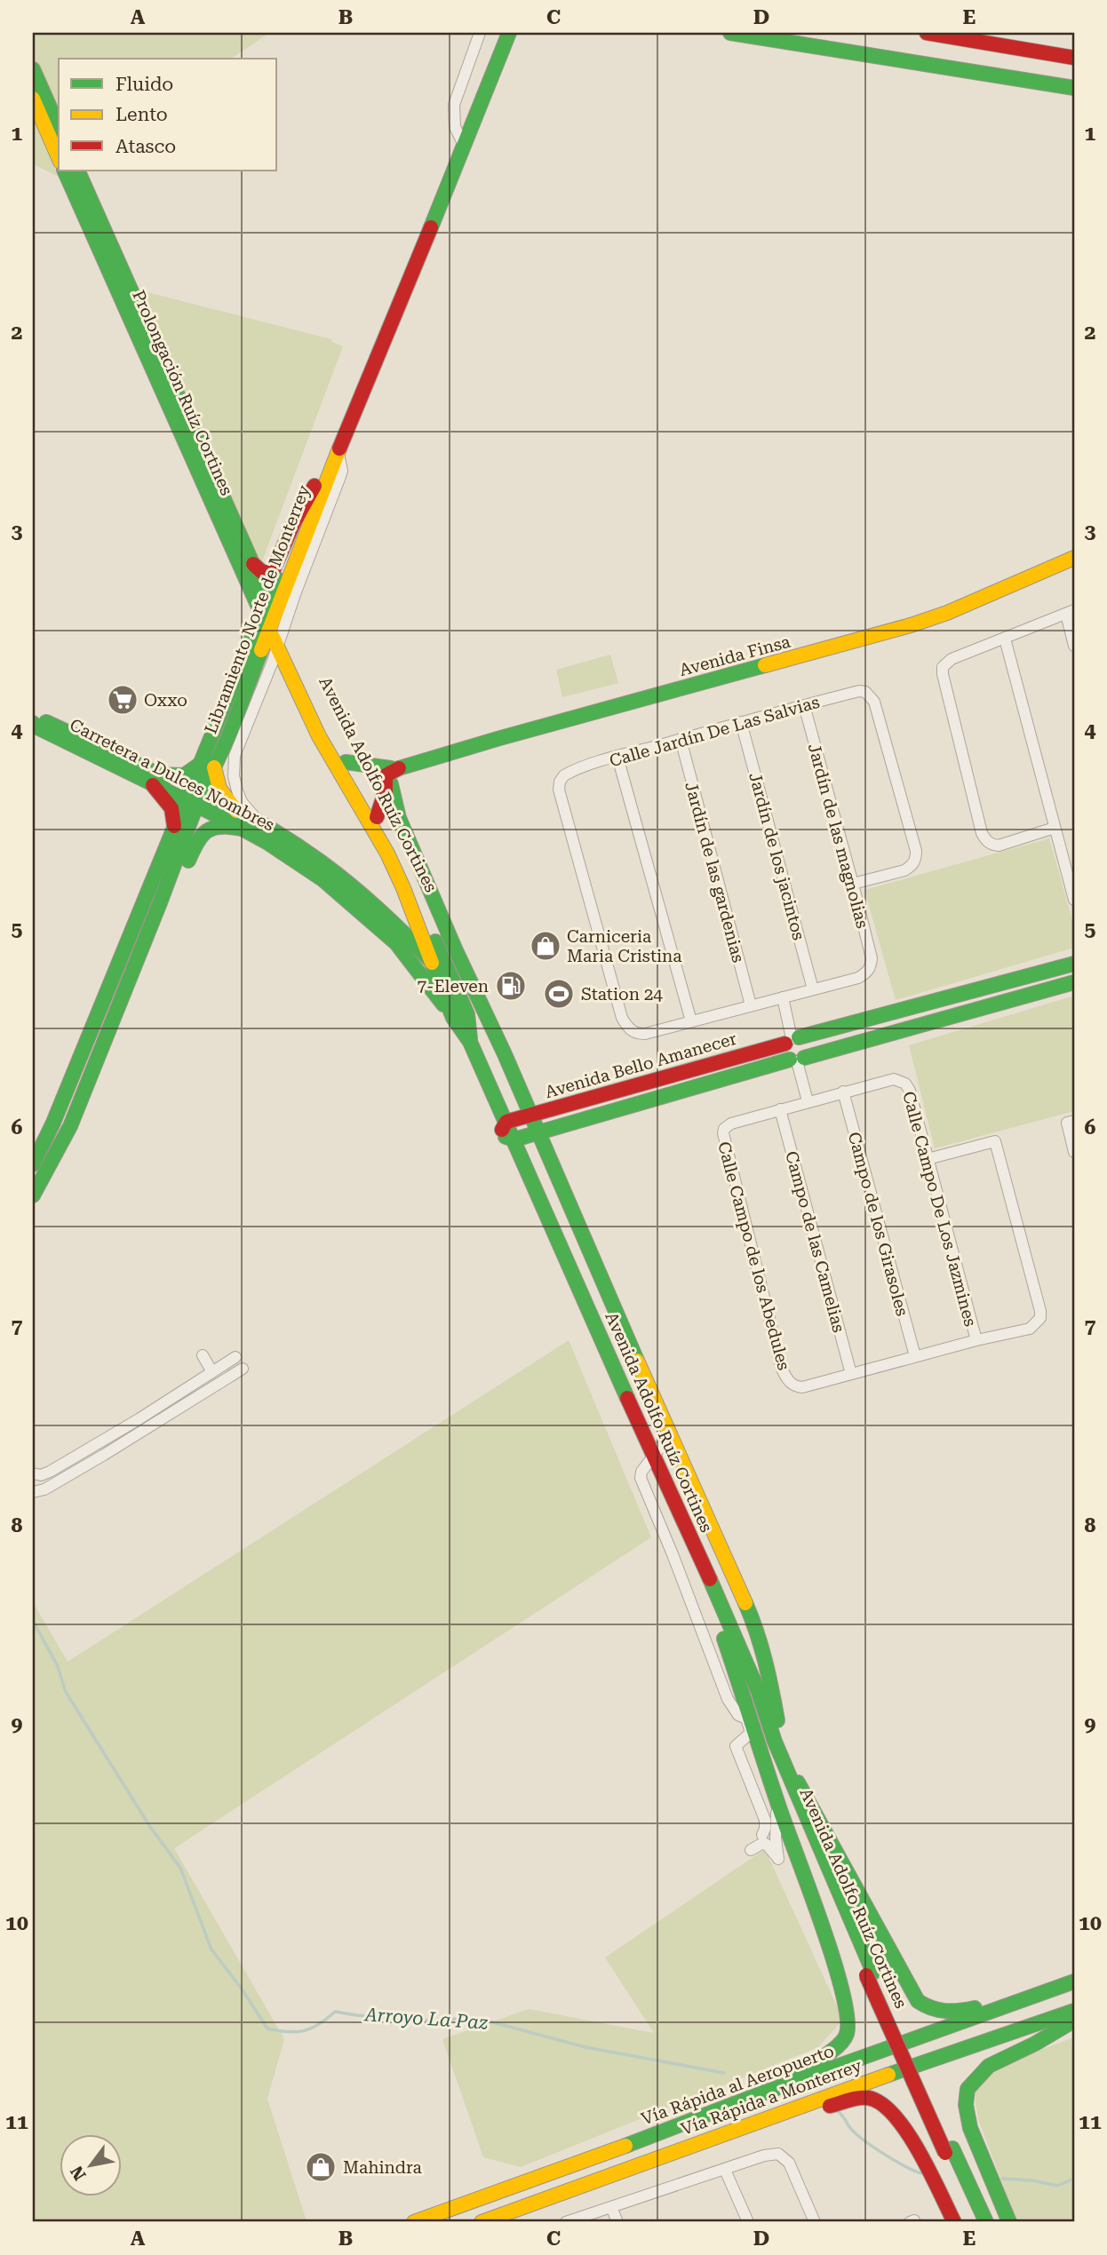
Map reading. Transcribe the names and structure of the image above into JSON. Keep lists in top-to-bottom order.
{
  "streets": {
    "main road": [
      "Prolongación Ruíz Cortines",
      "Libramiento Norte de Monterrey",
      "Avenida Finsa",
      "Carretera a Dulces Nombres",
      "Avenida Adolfo Ruíz Cortines",
      "Avenida Bello Amanecer",
      "Vía Rápida al Aeropuerto",
      "Vía Rápida a Monterrey"
    ],
    "street": [
      "Calle Jardín De Las Salvias",
      "Jardín de las magnolias",
      "Jardín de los jacintos",
      "Jardín de las gardenias",
      "Calle Campo De Los Jazmines",
      "Campo de los Girasoles",
      "Campo de las Camelias",
      "Calle Campo de los Abedules"
    ]
  },
  "crossings": [
    ["Prolongación Ruíz Cortines", "Libramiento Norte de Monterrey"],
    ["Prolongación Ruíz Cortines", "Avenida Adolfo Ruíz Cortines"],
    ["Libramiento Norte de Monterrey", "Carretera a Dulces Nombres"],
    ["Libramiento Norte de Monterrey", "Avenida Adolfo Ruíz Cortines"],
    ["Calle Jardín De Las Salvias", "Jardín de las magnolias"],
    ["Calle Jardín De Las Salvias", "Jardín de los jacintos"],
    ["Calle Jardín De Las Salvias", "Jardín de las gardenias"],
    ["Carretera a Dulces Nombres", "Avenida Adolfo Ruíz Cortines"],
    ["Avenida Adolfo Ruíz Cortines", "Avenida Bello Amanecer"],
    ["Jardín de las magnolias", "Jardín de los jacintos"],
    ["Calle Campo De Los Jazmines", "Campo de los Girasoles"],
    ["Campo de las Camelias", "Calle Campo de los Abedules"]
  ],
  "water": ["Arroyo La Paz"],
  "places": {
    "supermarket": ["Oxxo"],
    "shop": ["Carniceria Maria Cristina", "Mahindra"],
    "fuel station": ["7-Eleven"],
    "sports": ["Station 24"]
  },
  "legend": ["Fluido", "Lento", "Atasco"],
  "north": "bottom left",
  "grid": {
    "columns": [
      "A",
      "B",
      "C",
      "D",
      "E"
    ],
    "rows": [
      "1",
      "2",
      "3",
      "4",
      "5",
      "6",
      "7",
      "8",
      "9",
      "10",
      "11"
    ]
  }
}
